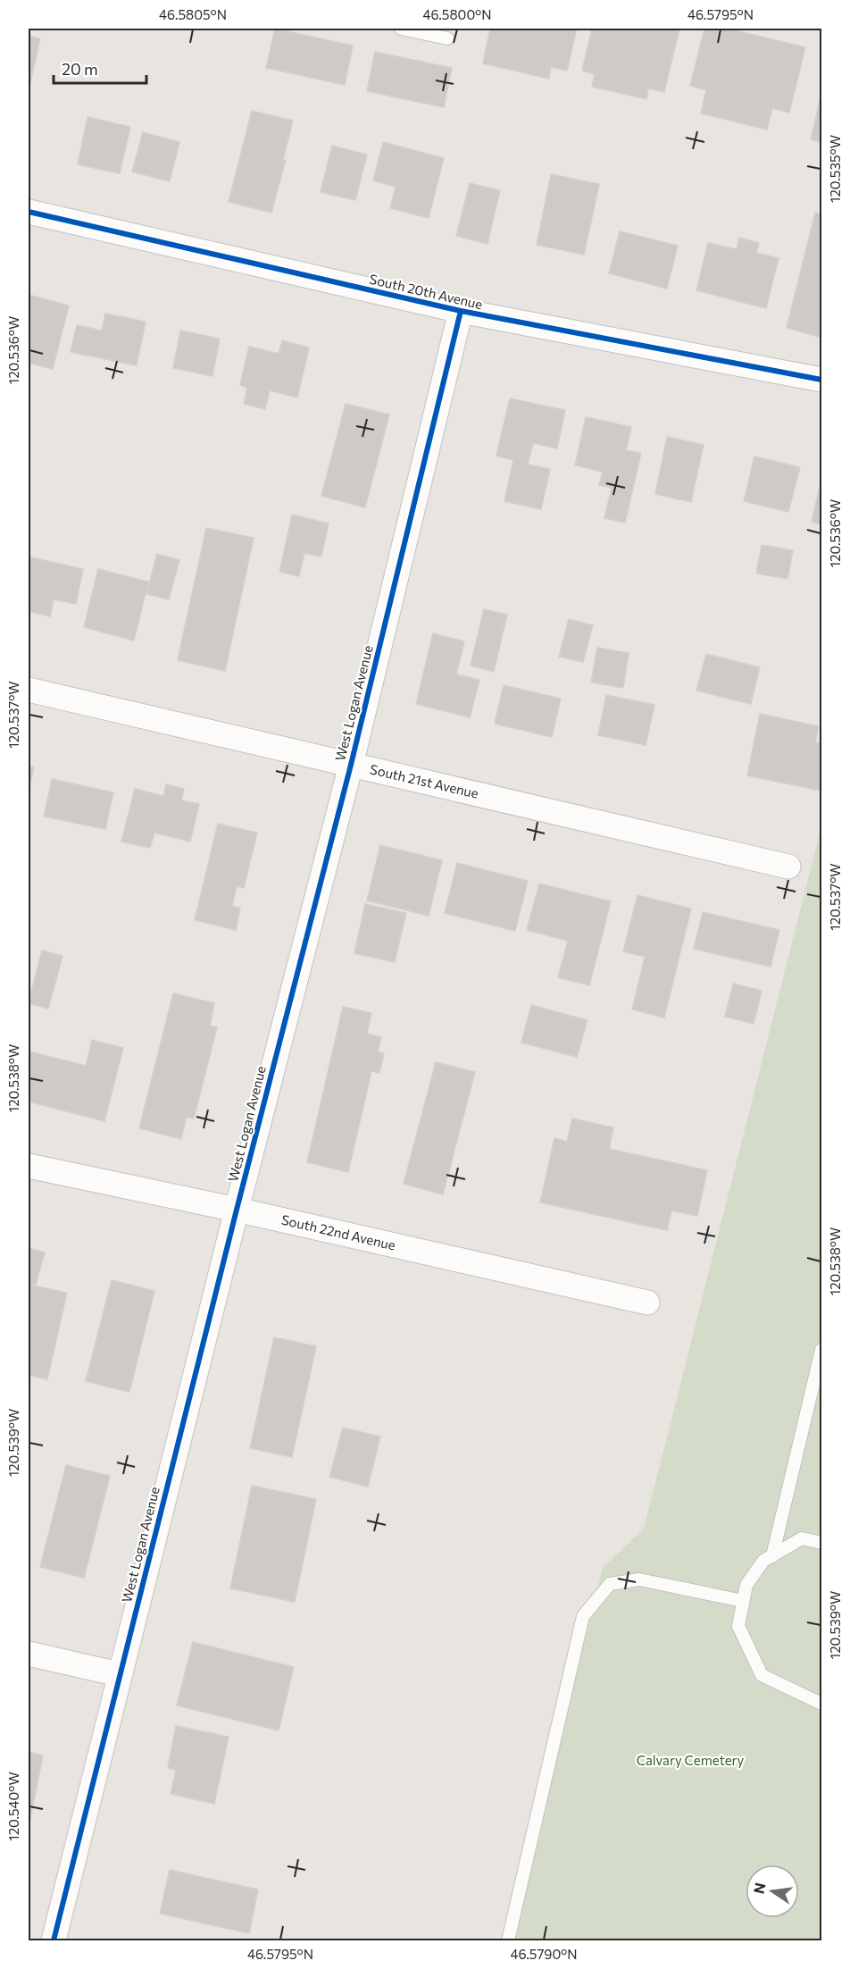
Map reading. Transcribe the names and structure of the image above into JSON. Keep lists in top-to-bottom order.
{
  "streets": {
    "street": [
      "South 20th Avenue",
      "West Logan Avenue",
      "South 21st Avenue",
      "South 22nd Avenue"
    ]
  },
  "crossings": [
    ["South 20th Avenue", "West Logan Avenue"],
    ["West Logan Avenue", "South 21st Avenue"],
    ["West Logan Avenue", "South 22nd Avenue"]
  ],
  "parks": ["Calvary Cemetery"],
  "scale_bar": "20 m",
  "north": "left",
  "coordinates": [
    "46.5805°N",
    "46.5800°N",
    "46.5795°N",
    "120.535°W",
    "120.536°W",
    "120.537°W",
    "120.538°W",
    "120.539°W",
    "120.540°W",
    "46.5790°N"
  ]
}
